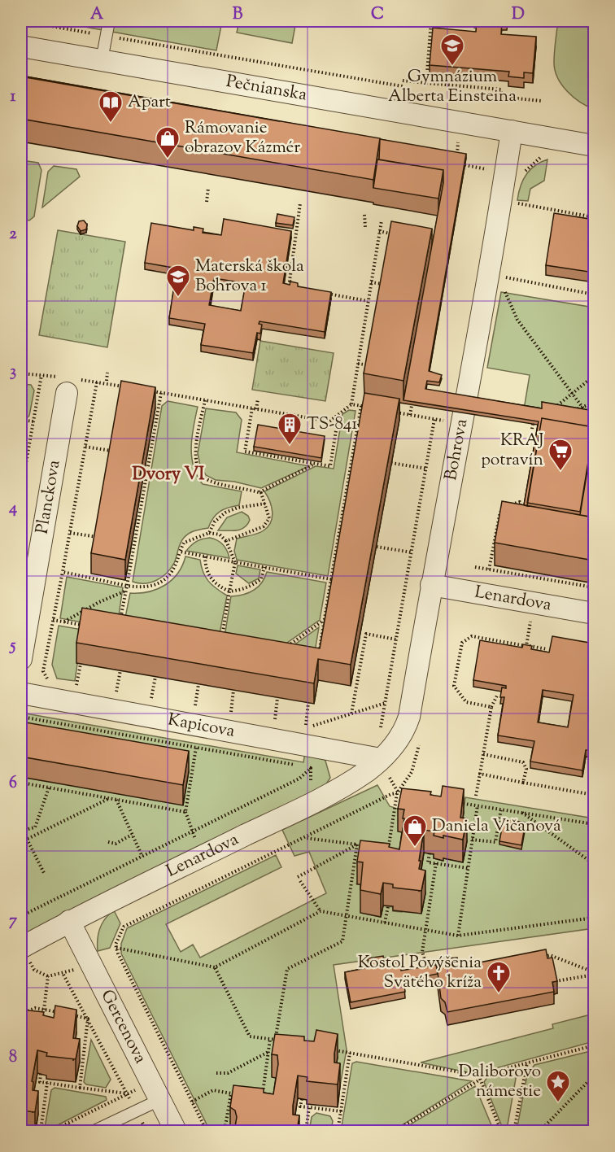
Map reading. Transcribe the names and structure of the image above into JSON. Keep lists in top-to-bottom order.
{
  "streets": {
    "street": [
      "Pečnianska",
      "Bohrova",
      "Planckova",
      "Lenardova",
      "Kapicova",
      "Gercenova"
    ]
  },
  "crossings": [
    ["Pečnianska", "Bohrova"],
    ["Bohrova", "Lenardova"],
    ["Bohrova", "Kapicova"],
    ["Lenardova", "Kapicova"],
    ["Lenardova", "Gercenova"]
  ],
  "districts": ["Dvory VI"],
  "places": {
    "school or university": ["Gymnázium Alberta Einsteina", "Materská škola Bohrova 1"],
    "library": ["Apart"],
    "shop": ["Rámovanie obrazov Kázmér", "Daniela Vičanová"],
    "building": ["TS-841"],
    "supermarket": ["KRAJ potravín"],
    "church": ["Kostol Povýšenia Svätého kríža"],
    "place": ["Daliborovo námestie"]
  },
  "grid": {
    "columns": [
      "A",
      "B",
      "C",
      "D"
    ],
    "rows": [
      "1",
      "2",
      "3",
      "4",
      "5",
      "6",
      "7",
      "8"
    ]
  }
}
